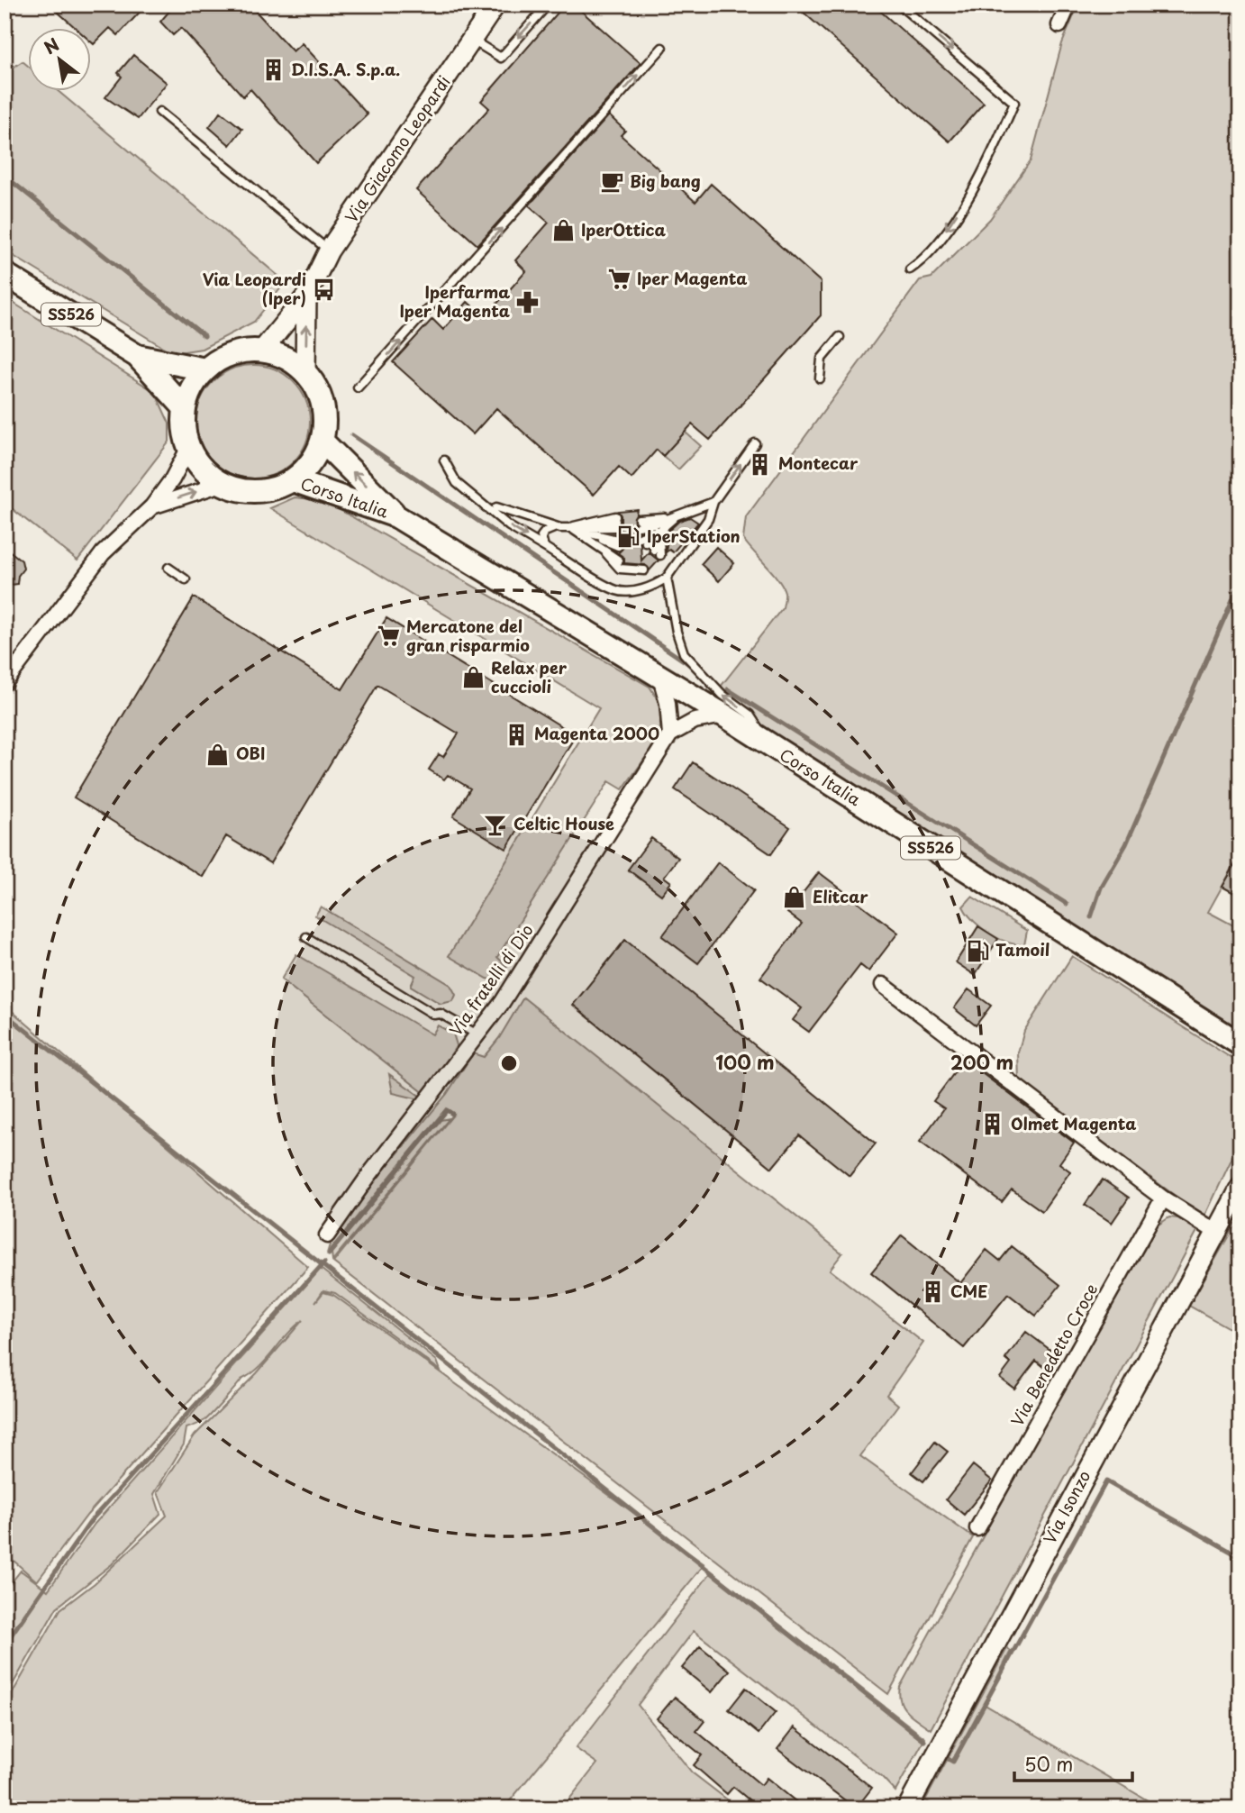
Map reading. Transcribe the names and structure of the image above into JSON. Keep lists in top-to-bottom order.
{
  "streets": {
    "main road": ["SS526", "Corso Italia"],
    "street": [
      "Via Giacomo Leopardi",
      "Via fratelli di Dio",
      "Via Benedetto Croce",
      "Via Isonzo"
    ]
  },
  "crossings": [
    ["Via Giacomo Leopardi", "SS526"],
    ["Via Giacomo Leopardi", "Corso Italia"],
    ["SS526", "Corso Italia"]
  ],
  "places": {
    "building": [
      "D.I.S.A. S.p.a.",
      "Montecar",
      "Magenta 2000",
      "Olmet Magenta",
      "CME"
    ],
    "cafe": ["Big bang"],
    "shop": [
      "IperOttica",
      "Relax per cuccioli",
      "OBI",
      "Elitcar"
    ],
    "supermarket": ["Iper Magenta", "Mercatone del gran risparmio"],
    "bus stop": ["Via Leopardi (Iper)"],
    "pharmacy": ["Iperfarma Iper Magenta"],
    "fuel station": ["IperStation", "Tamoil"],
    "bar": ["Celtic House"]
  },
  "scale_bar": "50 m",
  "north": "top left",
  "rings": ["100 m", "200 m"]
}
